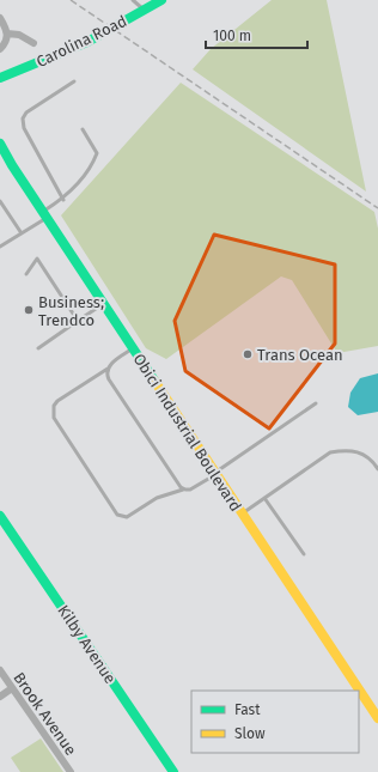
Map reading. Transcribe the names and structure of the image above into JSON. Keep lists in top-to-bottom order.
{
  "streets": {
    "street": [
      "Carolina Road",
      "Obici Industrial Boulevard",
      "Kilby Avenue",
      "Brook Avenue"
    ]
  },
  "places": ["Business; Trendco", "Trans Ocean"],
  "legend": ["Fast", "Slow"],
  "scale_bar": "100 m"
}
